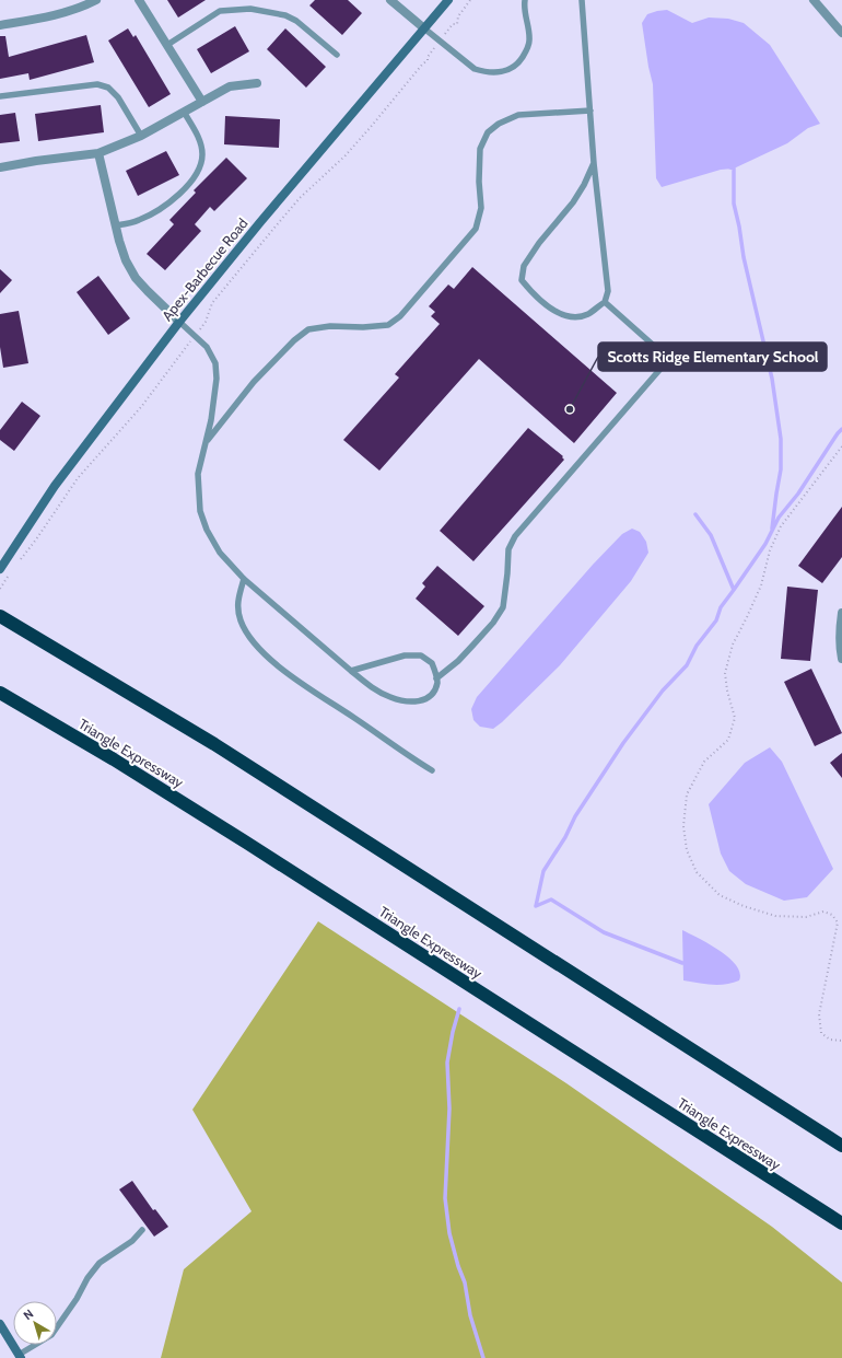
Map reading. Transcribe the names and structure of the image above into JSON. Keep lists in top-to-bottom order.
{
  "streets": {
    "highway": ["Triangle Expressway"],
    "street": ["Apex-Barbecue Road"]
  },
  "places": ["Scotts Ridge Elementary School"],
  "north": "top left"
}
